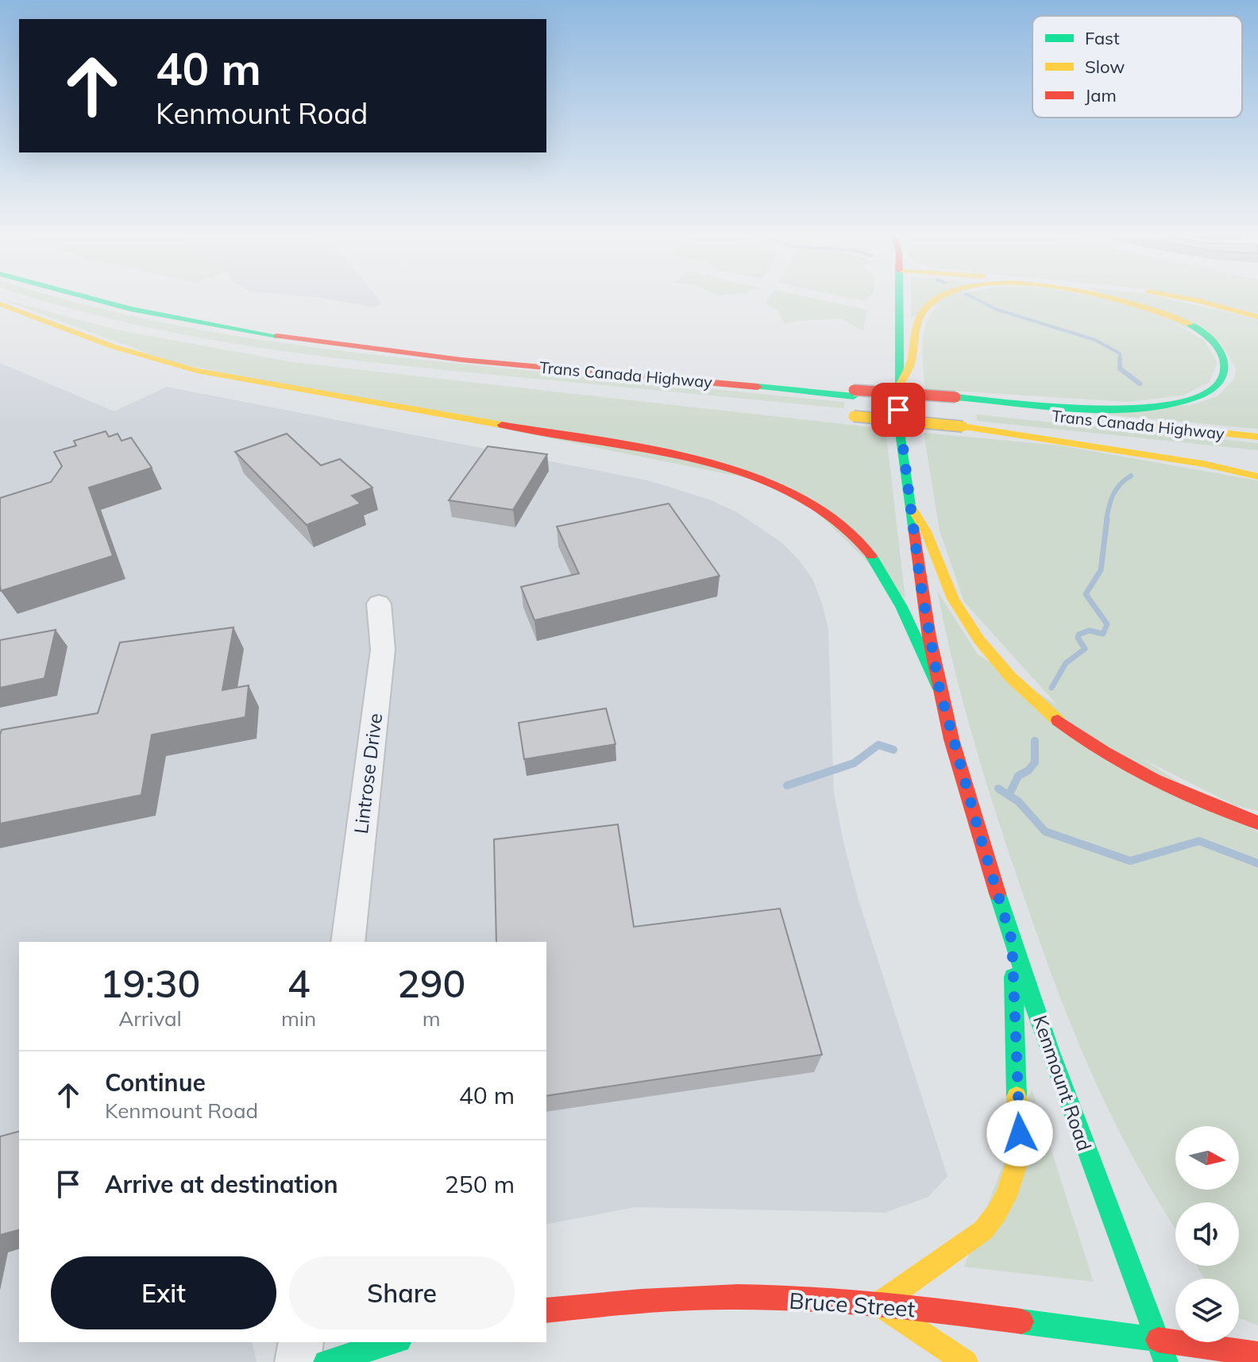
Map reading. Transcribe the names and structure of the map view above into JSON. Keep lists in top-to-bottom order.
{
  "streets": {
    "main road": ["Trans Canada Highway", "Kenmount Road", "Bruce Street"],
    "street": ["Lintrose Drive"]
  },
  "crossings": [
    ["Kenmount Road", "Bruce Street"]
  ],
  "legend": ["Fast", "Slow", "Jam"],
  "north": "right",
  "page": {
    "turn": ["40 m", "Kenmount Road"],
    "eta": [
      "19:30",
      "Arrival",
      "4",
      "min",
      "290",
      "m"
    ],
    "list": [
      {
        "name": "Continue",
        "note": "Kenmount Road",
        "value": "40 m"
      },
      {
        "name": "Arrive at destination",
        "value": "250 m"
      }
    ],
    "buttons": ["Exit", "Share"]
  }
}
